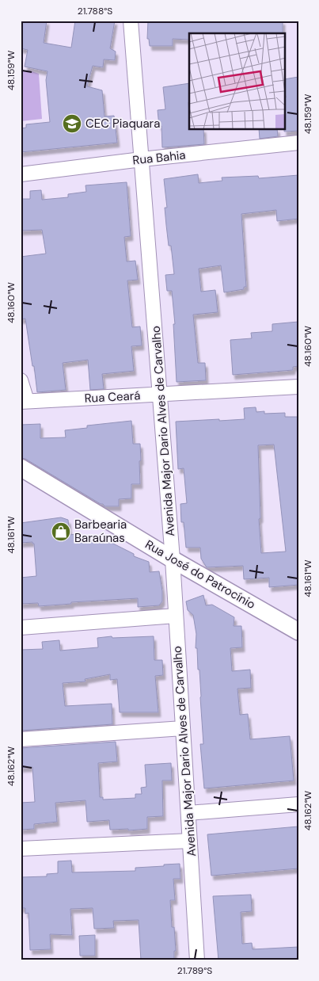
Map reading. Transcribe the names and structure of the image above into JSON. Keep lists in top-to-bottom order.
{
  "streets": {
    "street": [
      "Rua Bahia",
      "Rua Ceará",
      "Avenida Major Dario Alves de Carvalho",
      "Rua José do Patrocínio"
    ]
  },
  "crossings": [
    ["Rua Bahia", "Avenida Major Dario Alves de Carvalho"],
    ["Rua Ceará", "Avenida Major Dario Alves de Carvalho"],
    ["Avenida Major Dario Alves de Carvalho", "Rua José do Patrocínio"]
  ],
  "places": {
    "school or university": ["CEC Piaquara"],
    "shop": ["Barbearia Baraúnas"]
  },
  "coordinates": [
    "21.788°S",
    "48.159°W",
    "48.160°W",
    "48.161°W",
    "48.162°W",
    "21.789°S"
  ]
}
